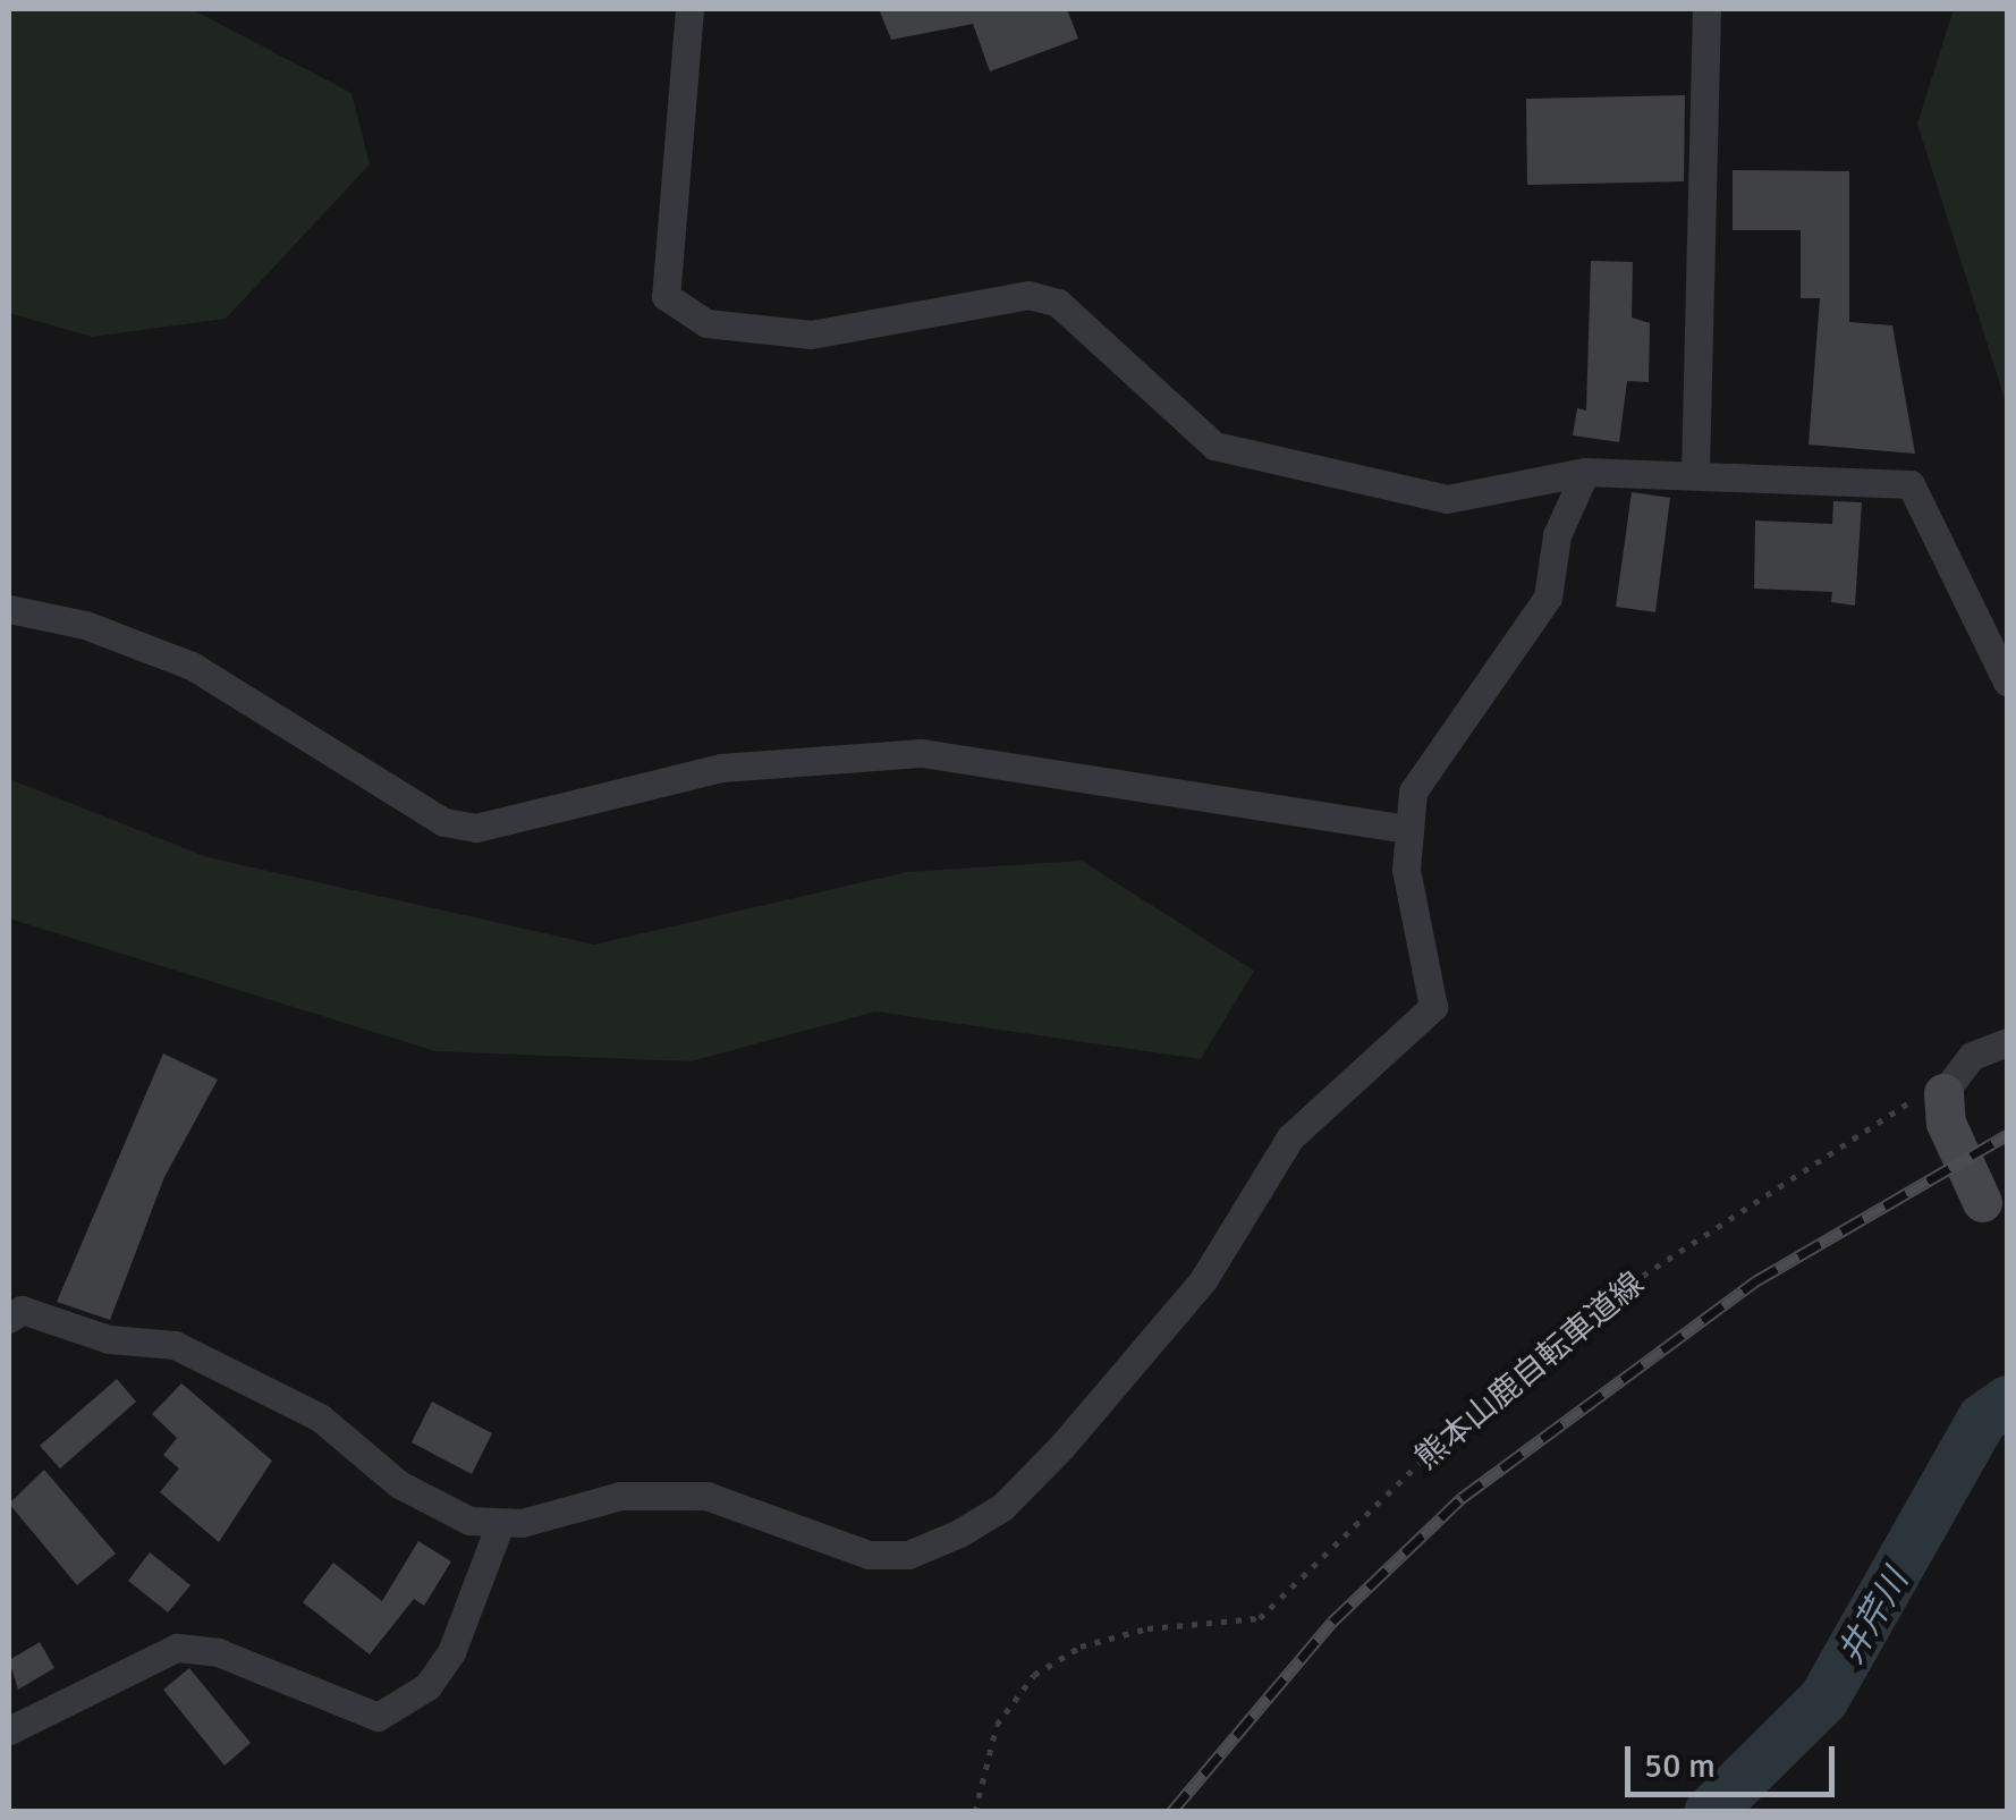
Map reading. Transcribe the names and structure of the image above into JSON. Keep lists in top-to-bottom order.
{
  "streets": {
    "path": ["熊本山鹿自転車道線"]
  },
  "water": ["井芹川"],
  "scale_bar": "50 m"
}
